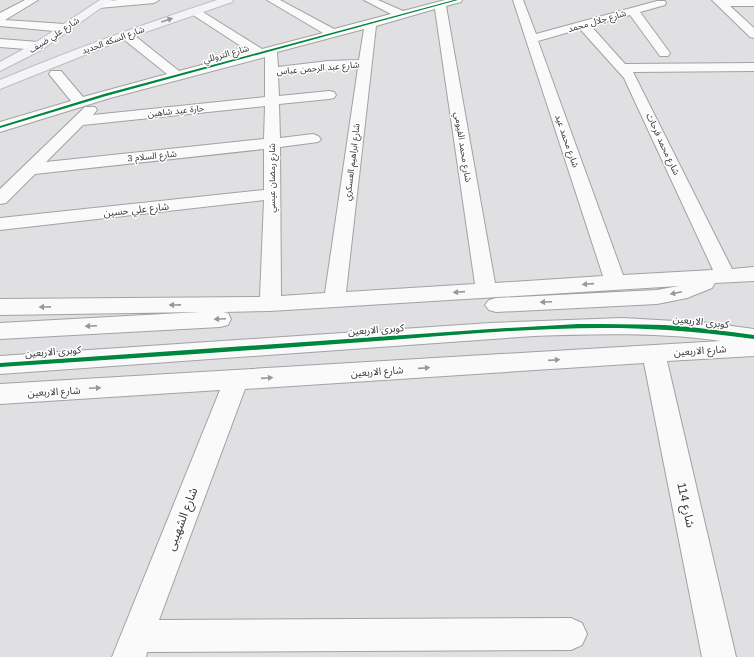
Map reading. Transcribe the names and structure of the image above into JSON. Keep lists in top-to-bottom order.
{
  "streets": {
    "main road": ["شارع علي ضيف", "شارع السكه الحديد"],
    "street": [
      "شارع جلال محمد",
      "شارع التروللي",
      "شارع عبد الرحمن عباس",
      "حارة عيد شاهين",
      "شارع محمد عيد",
      "شارع محمد فرحات",
      "شارع محمد الفيومي",
      "شارع السلام 3",
      "شارع ابراهيم العسكري",
      "شارع رمضان عيسي",
      "شارع علي حسين",
      "كوبرى الاربعين",
      "شارع الاربعين",
      "شارع 114",
      "شارع الشهيبى"
    ]
  },
  "crossings": [
    ["شارع جلال محمد", "شارع محمد عيد"],
    ["شارع جلال محمد", "شارع محمد فرحات"],
    ["شارع التروللي", "شارع محمد الفيومي"],
    ["شارع التروللي", "شارع ابراهيم العسكري"],
    ["شارع التروللي", "شارع رمضان عيسي"],
    ["شارع عبد الرحمن عباس", "شارع ابراهيم العسكري"],
    ["شارع عبد الرحمن عباس", "شارع رمضان عيسي"],
    ["حارة عيد شاهين", "شارع رمضان عيسي"],
    ["شارع محمد فرحات", "كوبرى الاربعين"],
    ["شارع السلام 3", "شارع رمضان عيسي"],
    ["شارع رمضان عيسي", "شارع علي حسين"],
    ["شارع الاربعين", "شارع 114"],
    ["شارع الاربعين", "شارع الشهيبى"]
  ]
}
